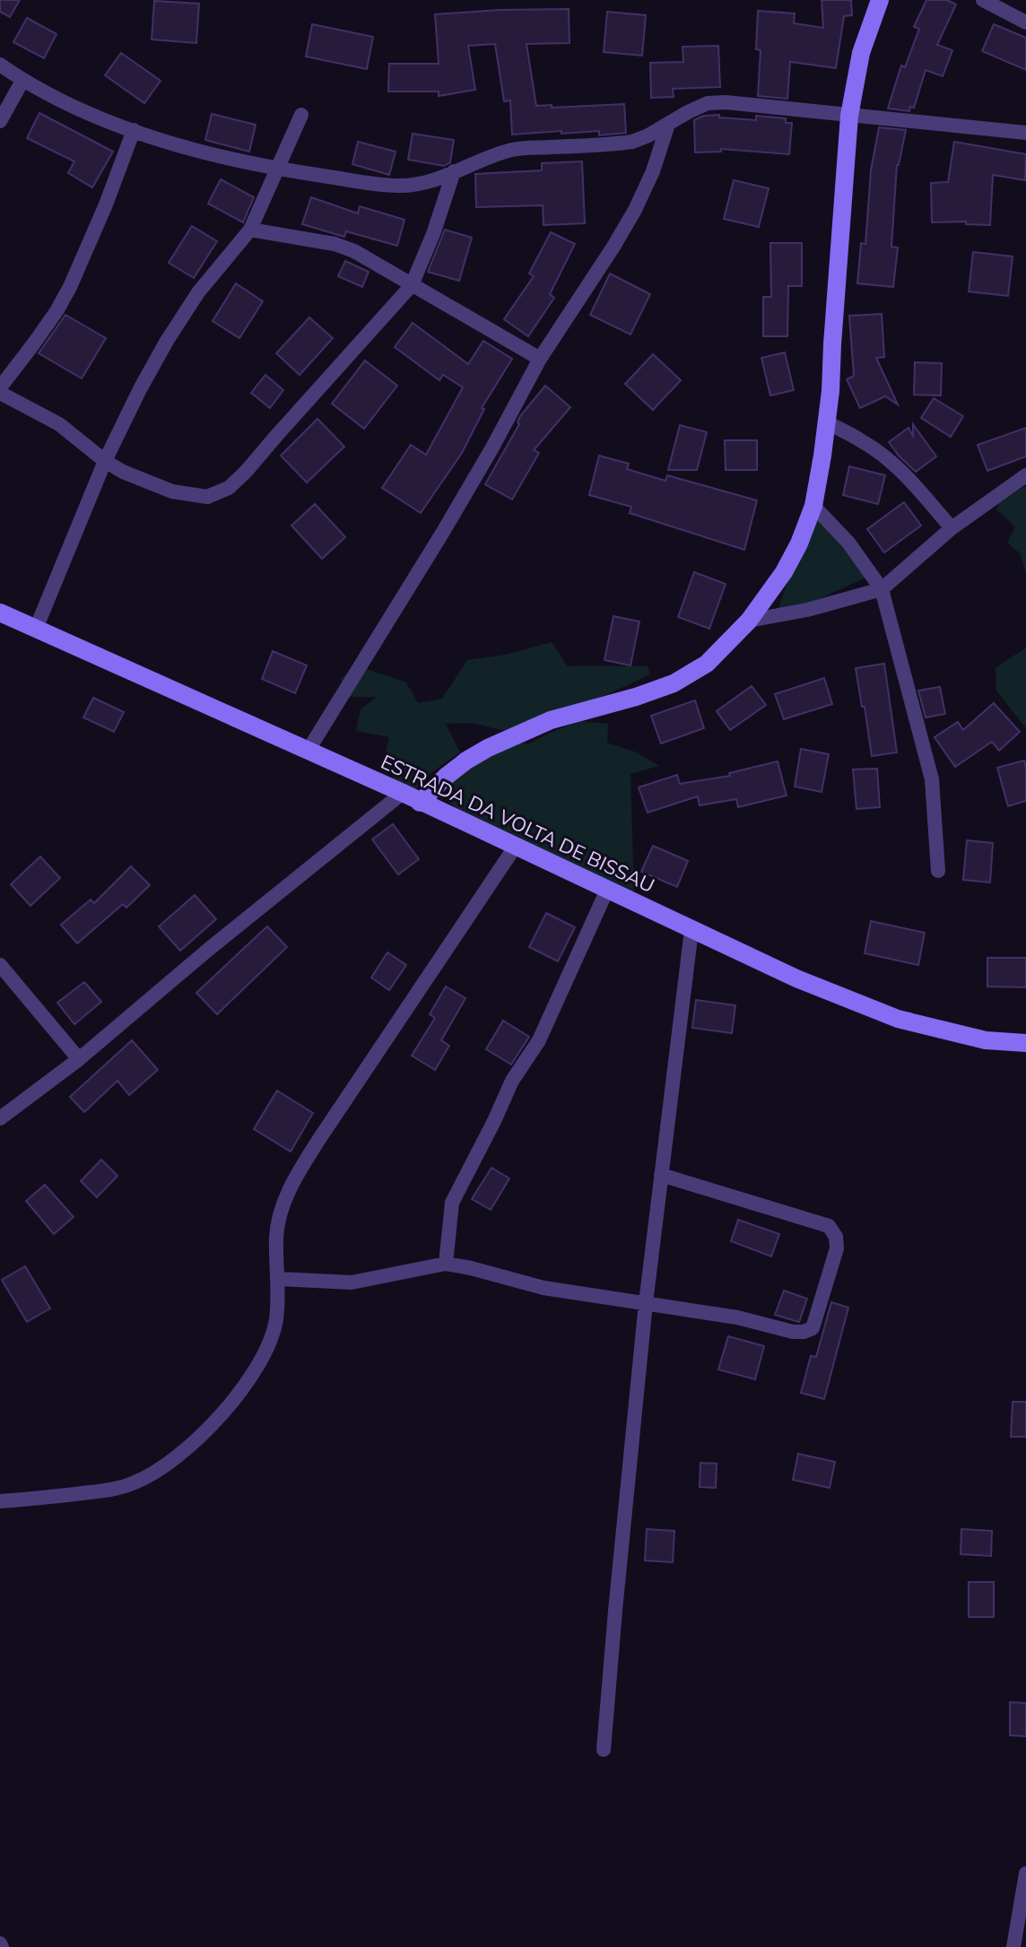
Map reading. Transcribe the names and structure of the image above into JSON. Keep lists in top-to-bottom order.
{
  "streets": {
    "main road": ["ESTRADA DA VOLTA DE BISSAU"]
  }
}
